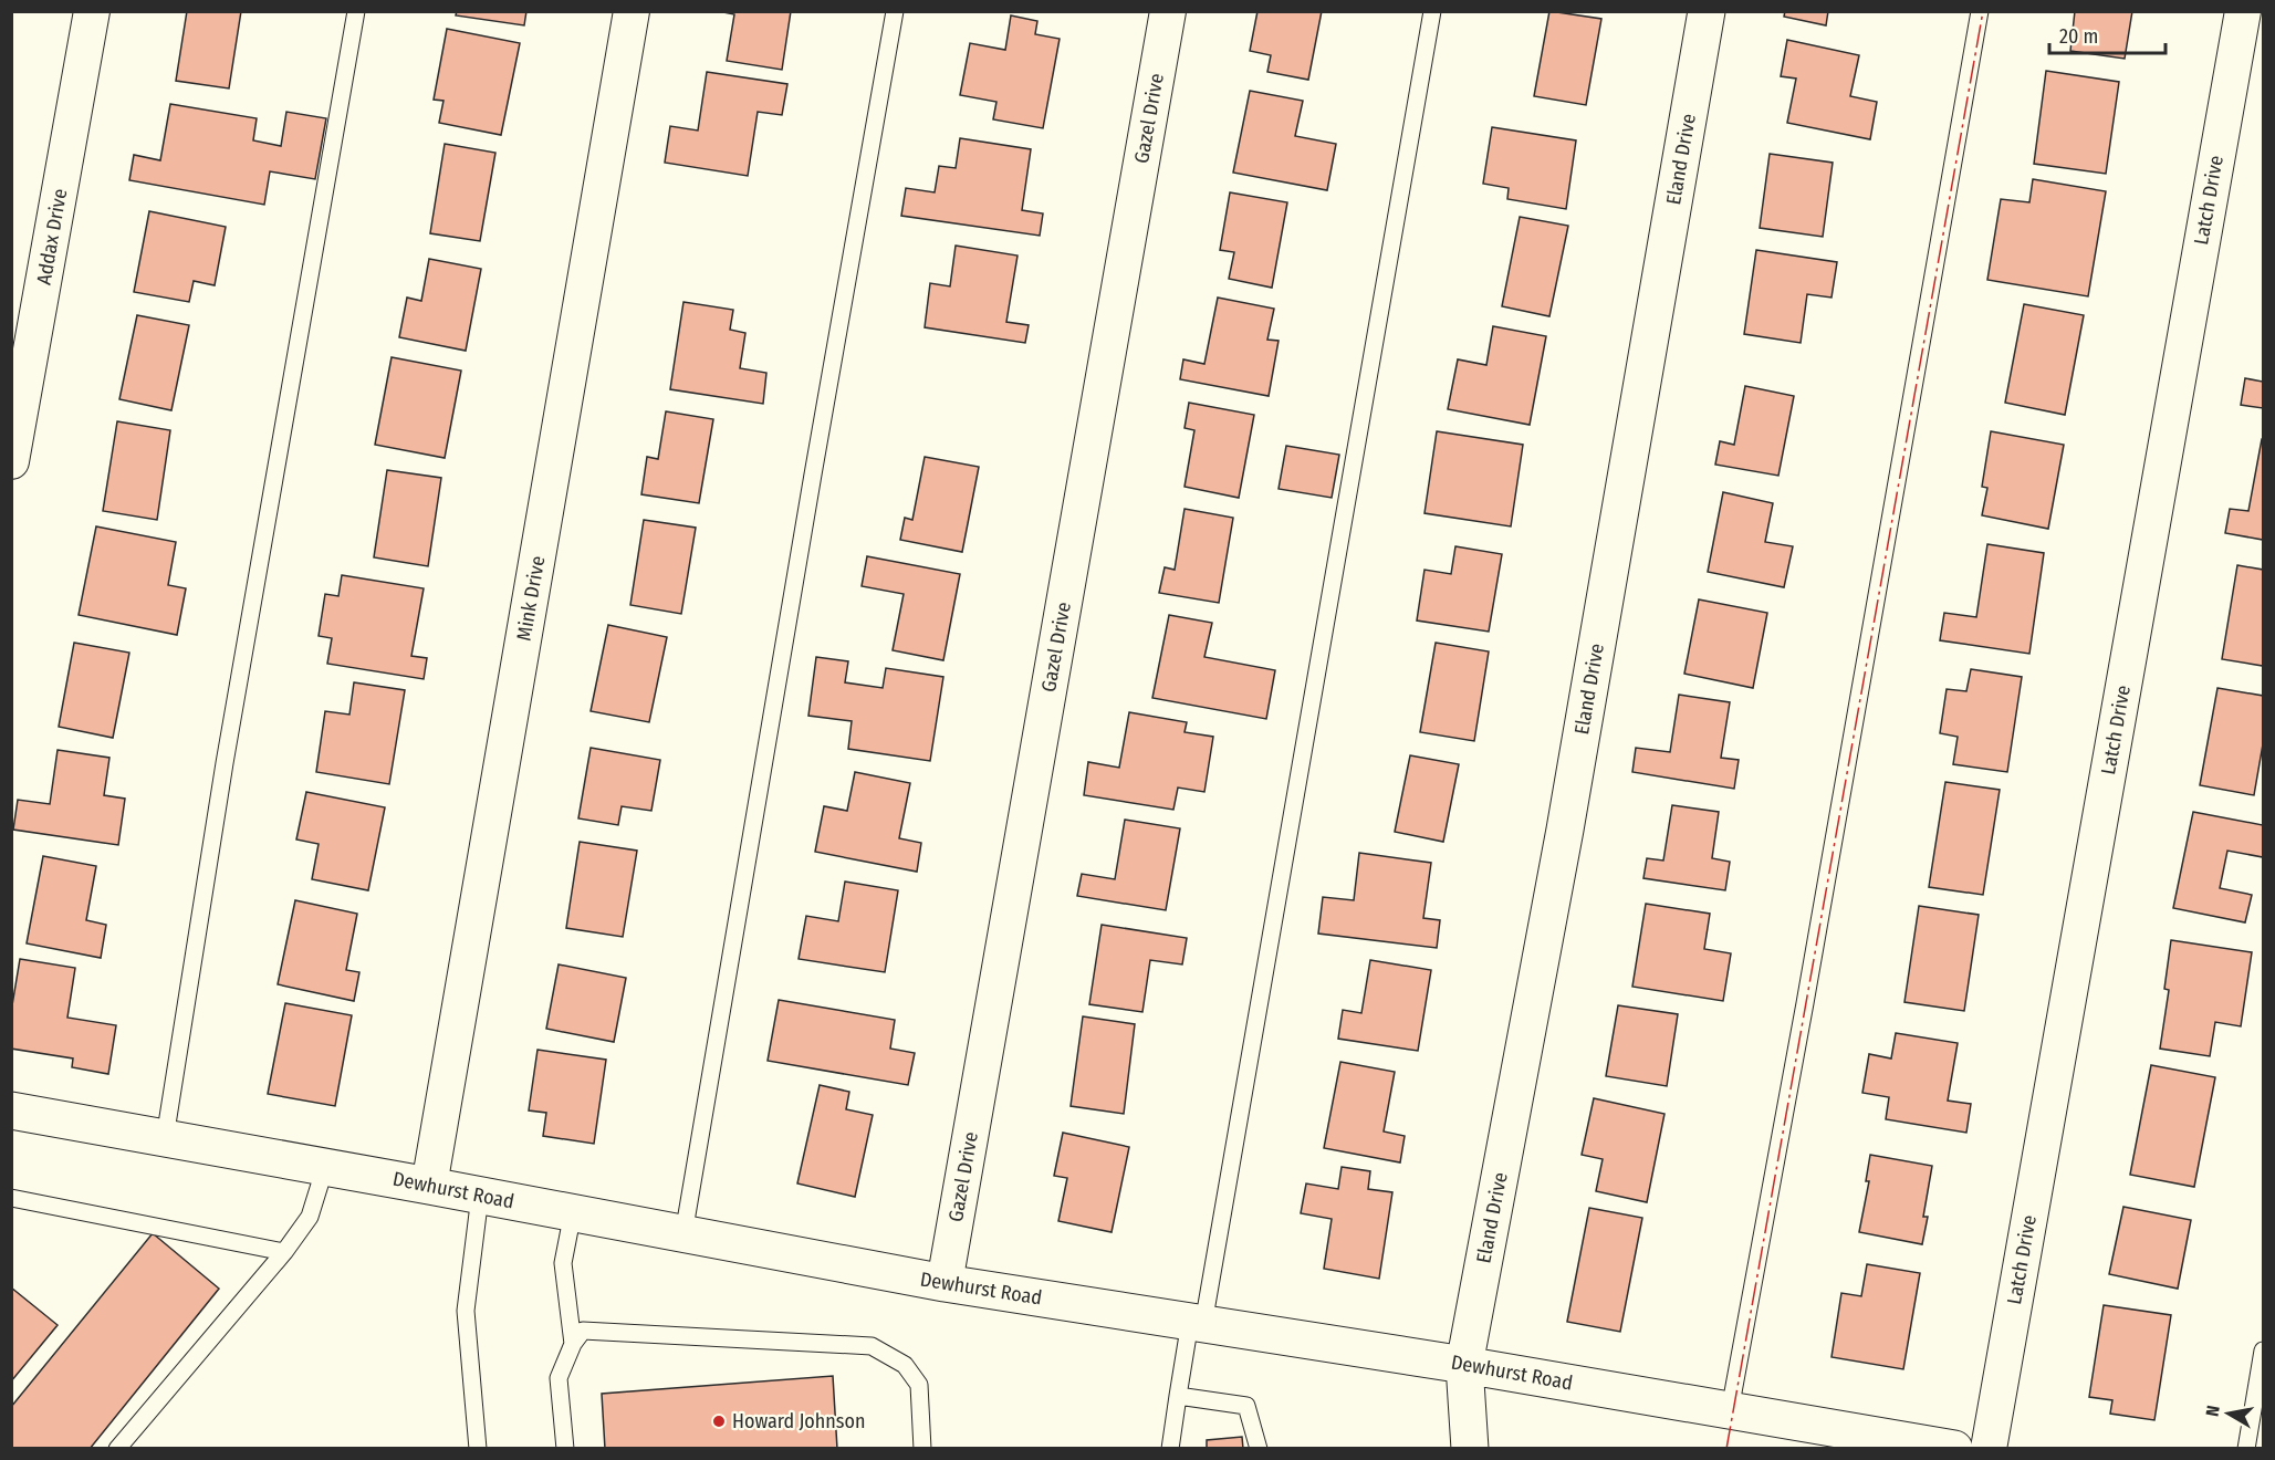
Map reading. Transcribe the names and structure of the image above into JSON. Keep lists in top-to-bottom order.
{
  "streets": {
    "street": [
      "Gazel Drive",
      "Eland Drive",
      "Latch Drive",
      "Addax Drive",
      "Mink Drive",
      "Dewhurst Road"
    ]
  },
  "crossings": [
    ["Gazel Drive", "Dewhurst Road"],
    ["Eland Drive", "Dewhurst Road"],
    ["Mink Drive", "Dewhurst Road"]
  ],
  "places": ["Howard Johnson"],
  "scale_bar": "20 m",
  "north": "left"
}
